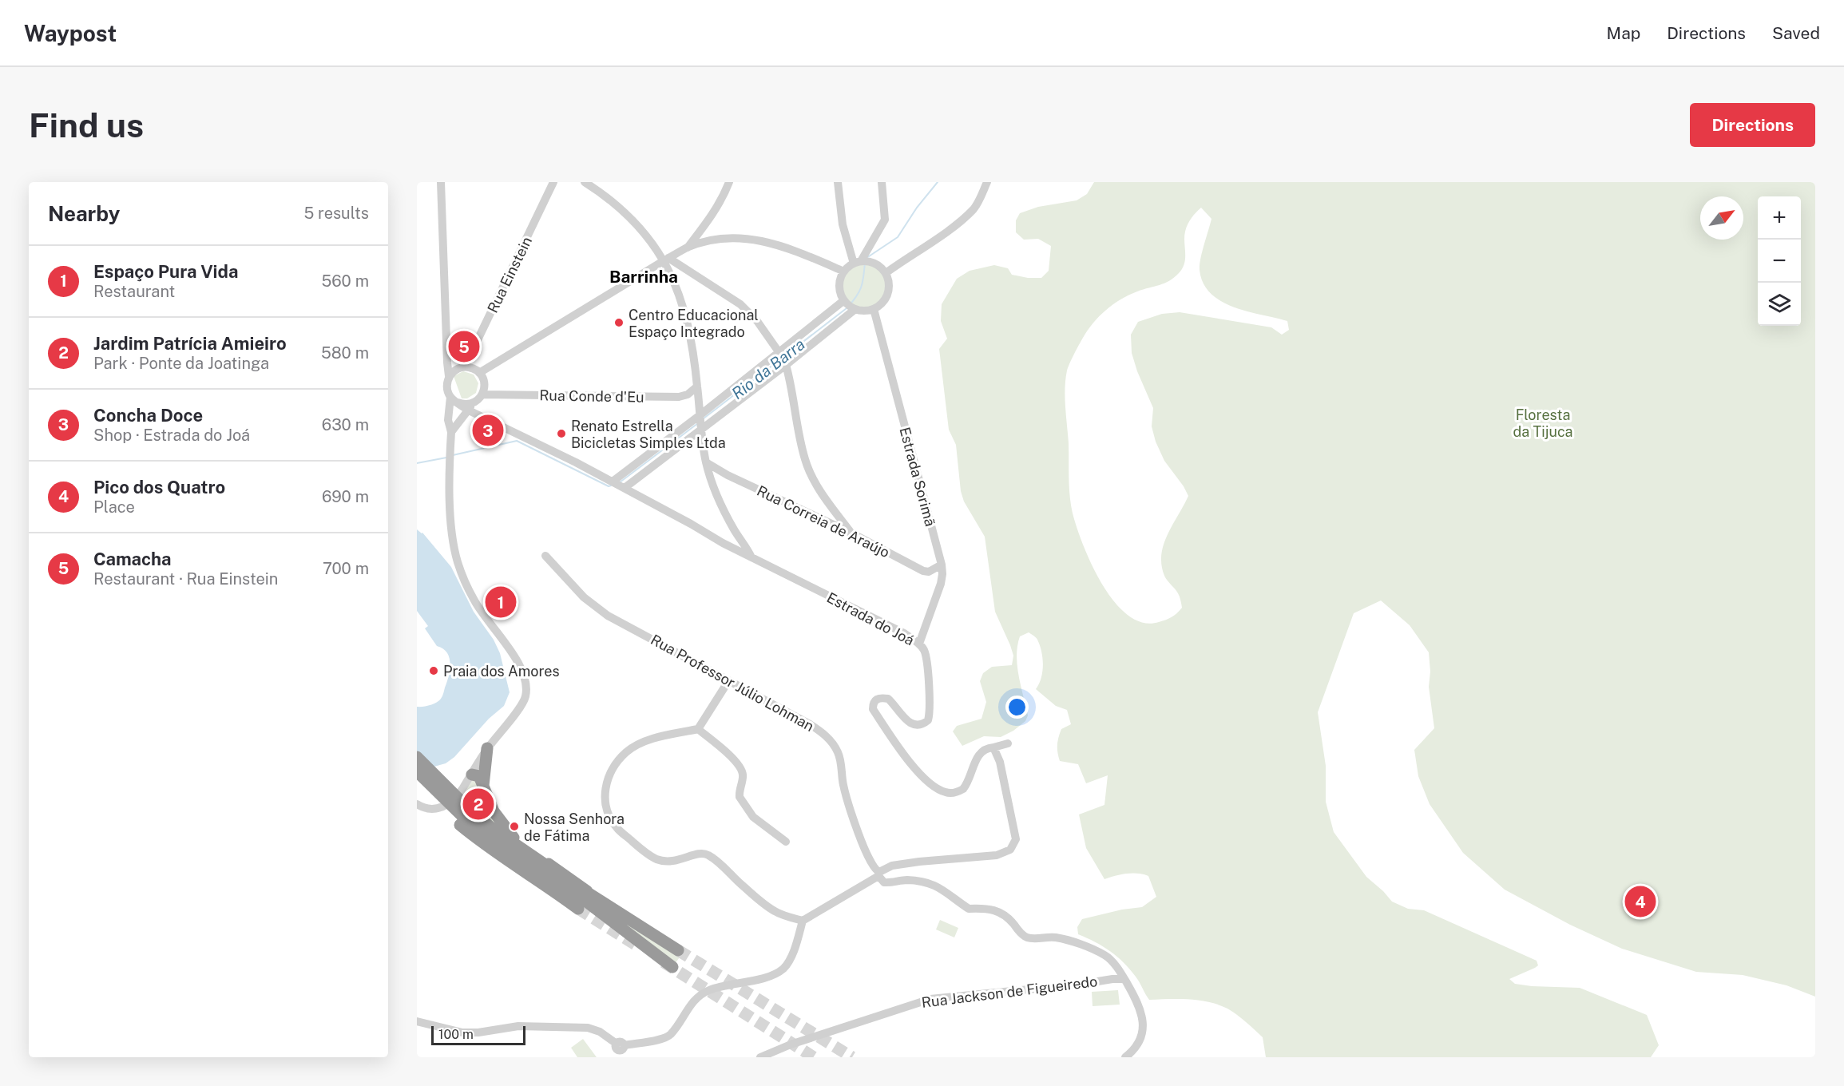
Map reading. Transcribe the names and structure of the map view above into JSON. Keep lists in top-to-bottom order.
{
  "streets": {
    "street": [
      "Rua Einstein",
      "Rua Conde d'Eu",
      "Estrada Sorimã",
      "Rua Correia de Araújo",
      "Estrada do Joá",
      "Rua Professor Júlio Lohman",
      "Rua Jackson de Figueiredo"
    ]
  },
  "crossings": [
    ["Rua Einstein", "Rua Conde d'Eu"],
    ["Rua Einstein", "Estrada do Joá"],
    ["Rua Conde d'Eu", "Estrada do Joá"],
    ["Estrada Sorimã", "Rua Correia de Araújo"],
    ["Estrada Sorimã", "Estrada do Joá"]
  ],
  "districts": ["Barrinha"],
  "water": ["Rio da Barra"],
  "parks": ["Floresta da Tijuca"],
  "places": [
    "Centro Educacional Espaço Integrado",
    "Renato Estrella Bicicletas Simples Ltda",
    "Praia dos Amores",
    "Nossa Senhora de Fátima"
  ],
  "scale_bar": "100 m",
  "north": "top right",
  "page": {
    "header": "Waypost",
    "nav": ["Map", "Directions", "Saved"],
    "buttons": "Directions",
    "title": "Find us",
    "heading": ["Nearby", "5 results"],
    "map_buttons": ["+", "−"],
    "list": [
      {
        "mark": "1",
        "name": "Espaço Pura Vida",
        "note": "Restaurant",
        "value": "560 m"
      },
      {
        "mark": "2",
        "name": "Jardim Patrícia Amieiro",
        "note": "Park · Ponte da Joatinga",
        "value": "580 m"
      },
      {
        "mark": "3",
        "name": "Concha Doce",
        "note": "Shop · Estrada do Joá",
        "value": "630 m"
      },
      {
        "mark": "4",
        "name": "Pico dos Quatro",
        "note": "Place",
        "value": "690 m"
      },
      {
        "mark": "5",
        "name": "Camacha",
        "note": "Restaurant · Rua Einstein",
        "value": "700 m"
      }
    ],
    "pins": [
      "5",
      "3",
      "1",
      "2",
      "4"
    ],
    "scale": "100 m"
  }
}
